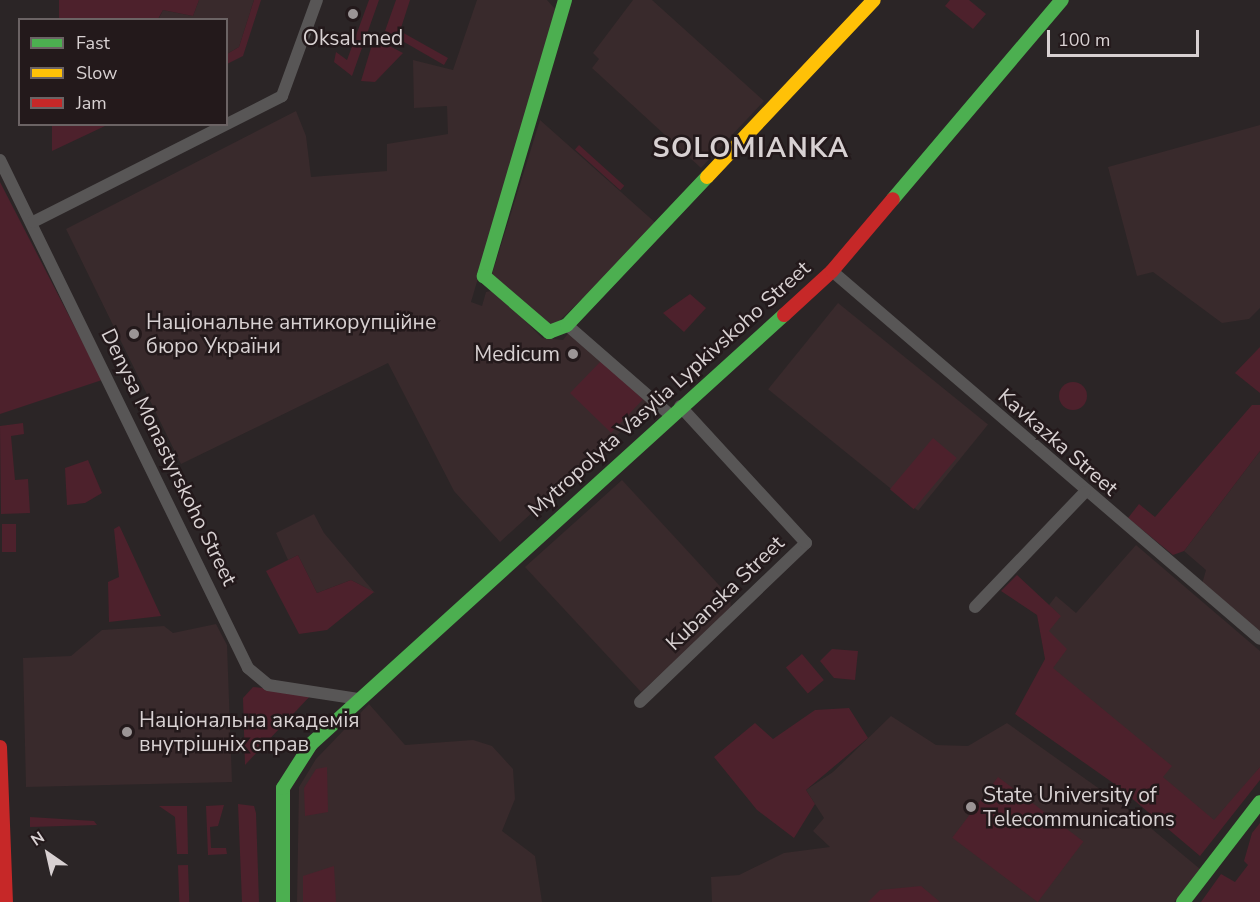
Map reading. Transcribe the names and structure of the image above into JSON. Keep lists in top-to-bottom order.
{
  "streets": {
    "main road": ["Mytropolyta Vasylia Lypkivskoho Street"],
    "street": ["Kavkazka Street", "Denysa Monastyrskoho Street", "Kubanska Street"]
  },
  "crossings": [
    ["Mytropolyta Vasylia Lypkivskoho Street", "Kavkazka Street"],
    ["Mytropolyta Vasylia Lypkivskoho Street", "Denysa Monastyrskoho Street"],
    ["Mytropolyta Vasylia Lypkivskoho Street", "Kubanska Street"]
  ],
  "districts": ["SOLOMIANKA"],
  "places": [
    "Oksal.med",
    "Національне антикорупційне бюро України",
    "Medicum",
    "Національна академія внутрішніх справ",
    "State University of Telecommunications"
  ],
  "legend": ["Fast", "Slow", "Jam"],
  "scale_bar": "100 m",
  "north": "top left"
}
